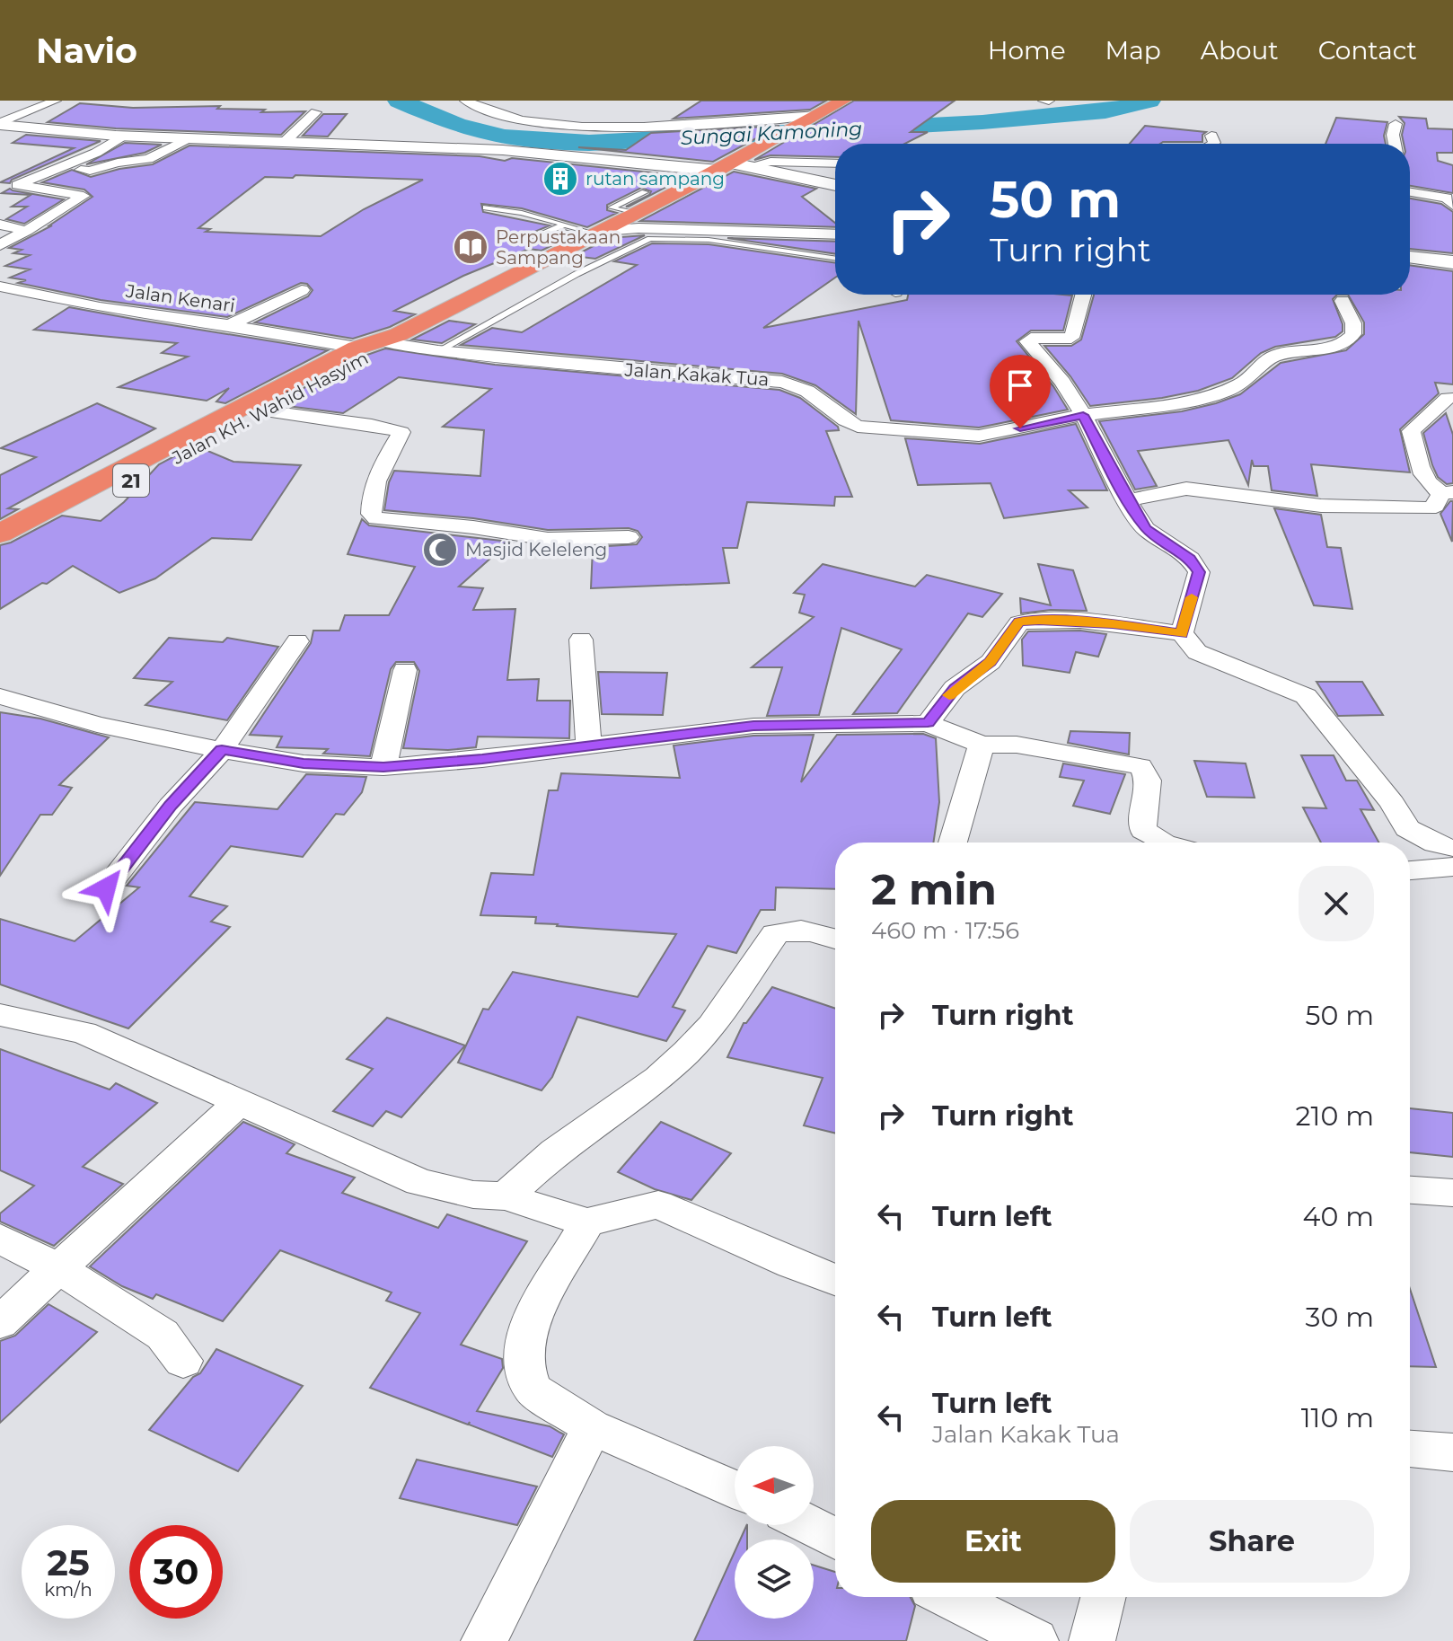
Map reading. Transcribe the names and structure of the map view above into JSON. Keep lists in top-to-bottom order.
{
  "streets": {
    "highway": ["Jalan KH. Wahid Hasyim", "21"],
    "street": ["Jalan Kenari", "Jalan Kakak Tua"]
  },
  "crossings": [
    ["Jalan Kenari", "Jalan Kakak Tua"],
    ["Jalan Kenari", "Jalan KH. Wahid Hasyim"],
    ["Jalan Kakak Tua", "Jalan KH. Wahid Hasyim"],
    ["Jalan KH. Wahid Hasyim", "21"]
  ],
  "water": ["Sungai Kamoning"],
  "places": {
    "building": ["rutan sampang"],
    "library": ["Perpustakaan Sampang"],
    "mosque": ["Masjid Keleleng"]
  },
  "north": "left",
  "page": {
    "header": "Navio",
    "nav": [
      "Home",
      "Map",
      "About",
      "Contact"
    ],
    "turn": ["50 m", "Turn right"],
    "heading": ["2 min", "460 m · 17:56"],
    "list": [
      {
        "name": "Turn right",
        "value": "50 m"
      },
      {
        "name": "Turn right",
        "value": "210 m"
      },
      {
        "name": "Turn left",
        "value": "40 m"
      },
      {
        "name": "Turn left",
        "value": "30 m"
      },
      {
        "name": "Turn left",
        "note": "Jalan Kakak Tua",
        "value": "110 m"
      }
    ],
    "buttons": ["Exit", "Share"],
    "speed": "25 km/h",
    "limit": "30"
  }
}
